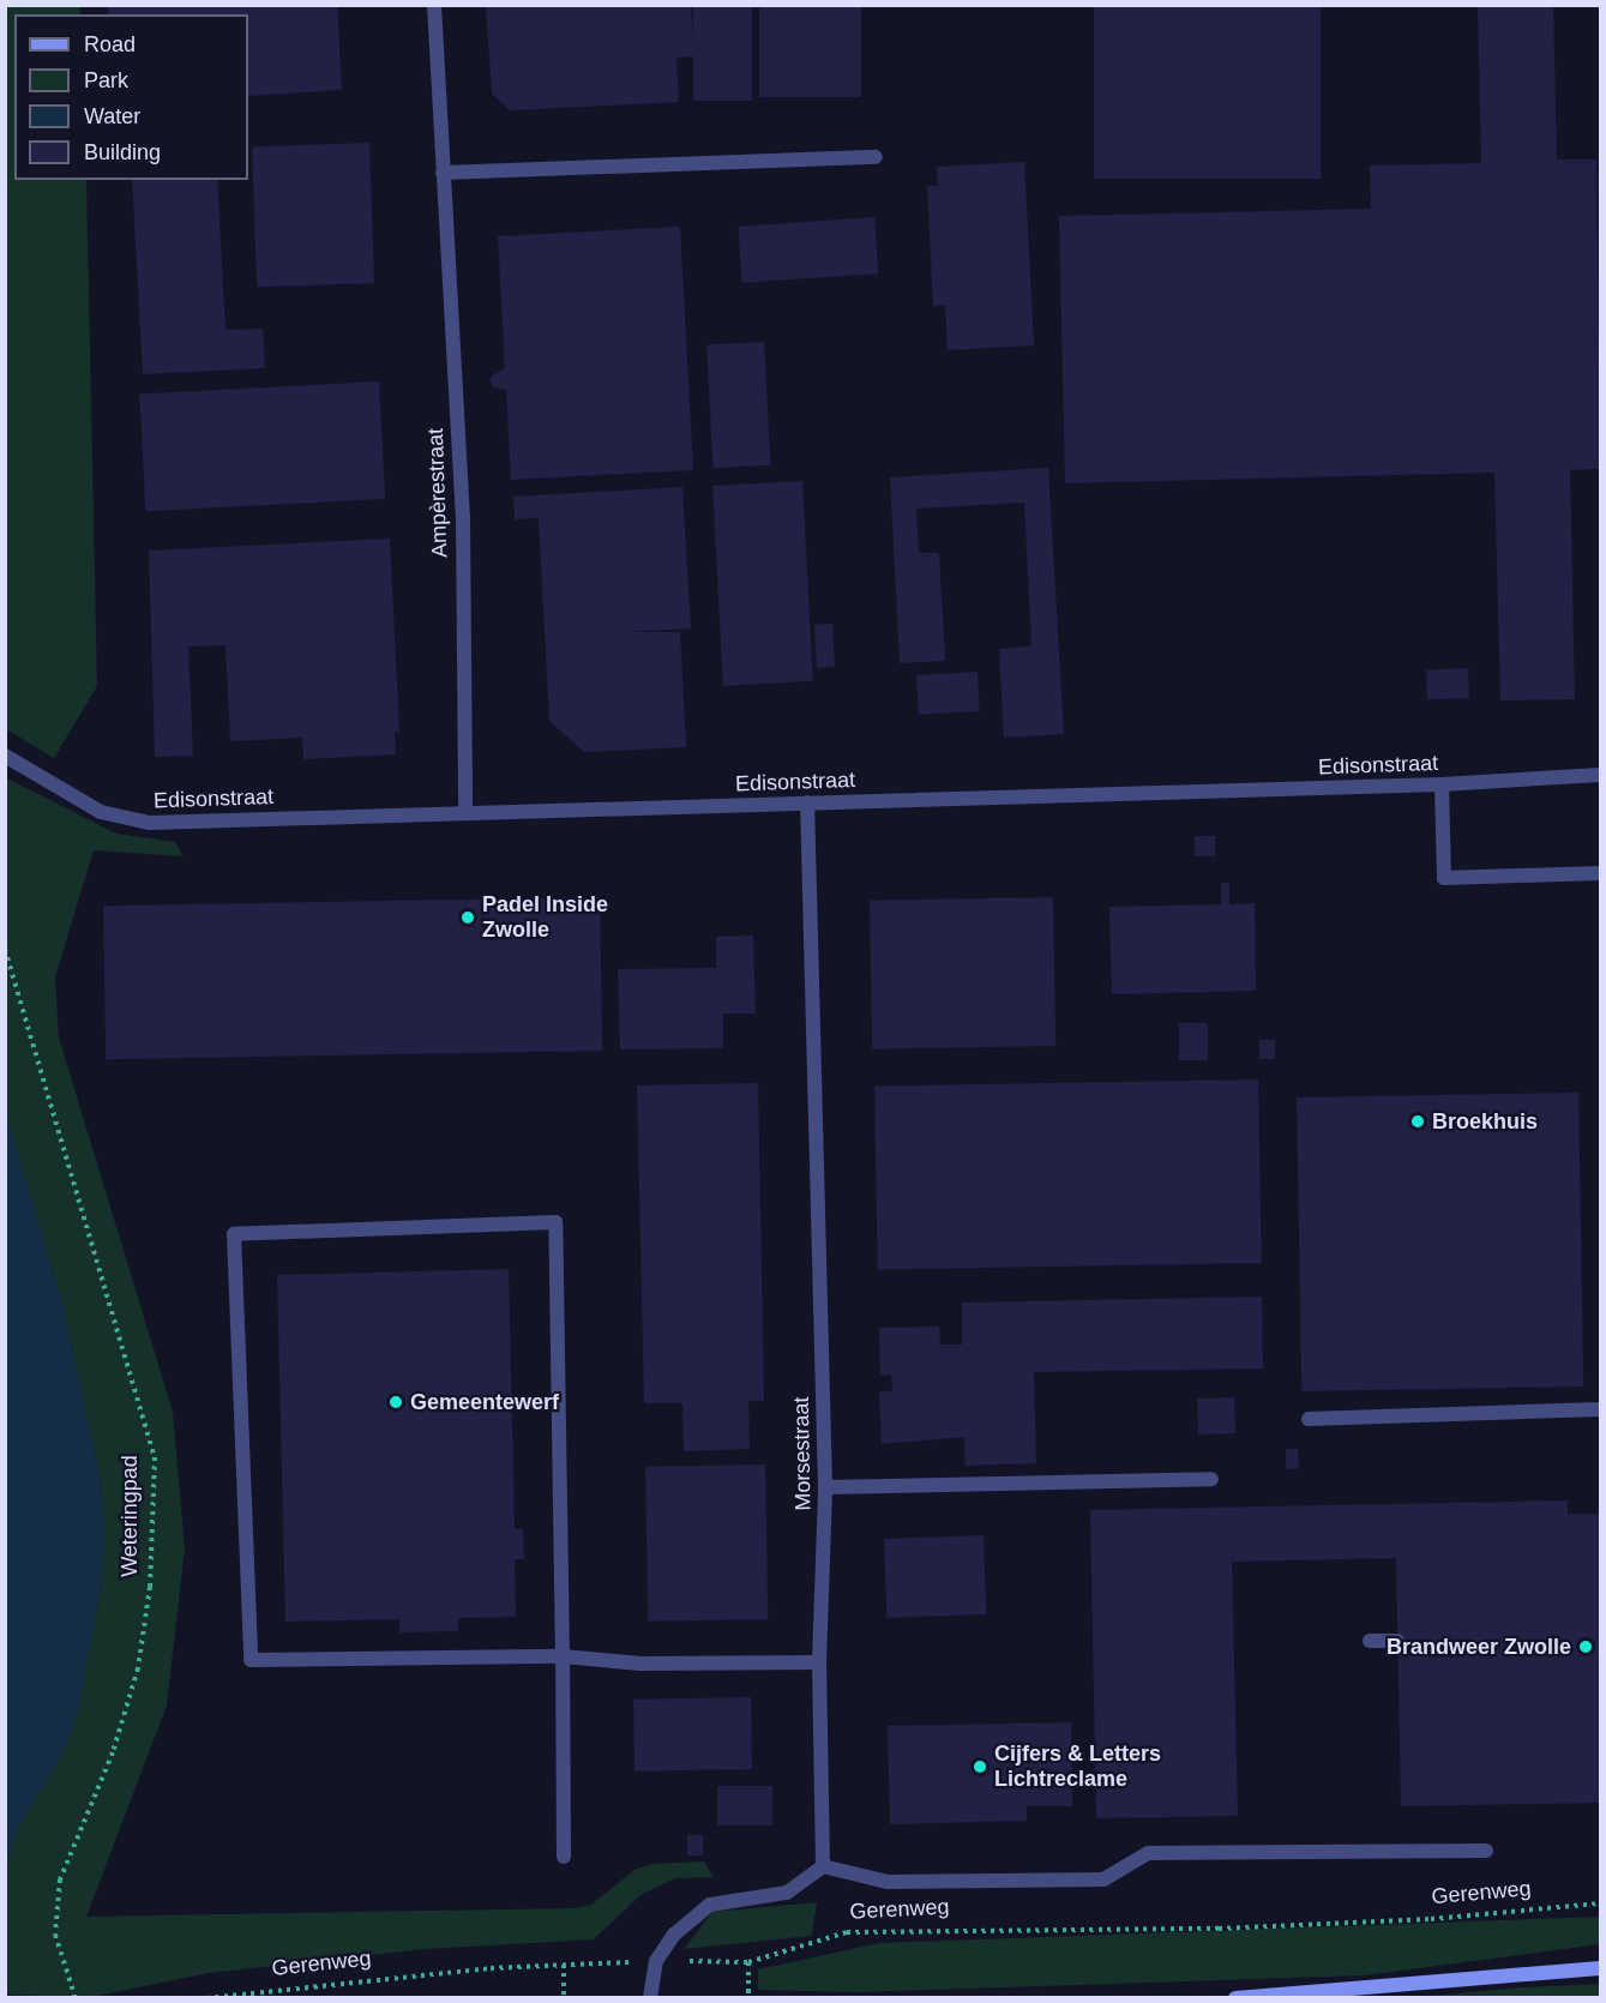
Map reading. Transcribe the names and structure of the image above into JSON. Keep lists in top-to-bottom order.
{
  "streets": {
    "street": ["Ampèrestraat", "Edisonstraat", "Morsestraat"],
    "path": ["Weteringpad", "Gerenweg"]
  },
  "crossings": [
    ["Ampèrestraat", "Edisonstraat"],
    ["Edisonstraat", "Morsestraat"]
  ],
  "places": [
    "Padel Inside Zwolle",
    "Broekhuis",
    "Gemeentewerf",
    "Brandweer Zwolle",
    "Cijfers & Letters Lichtreclame"
  ],
  "legend": [
    "Road",
    "Park",
    "Water",
    "Building"
  ]
}
